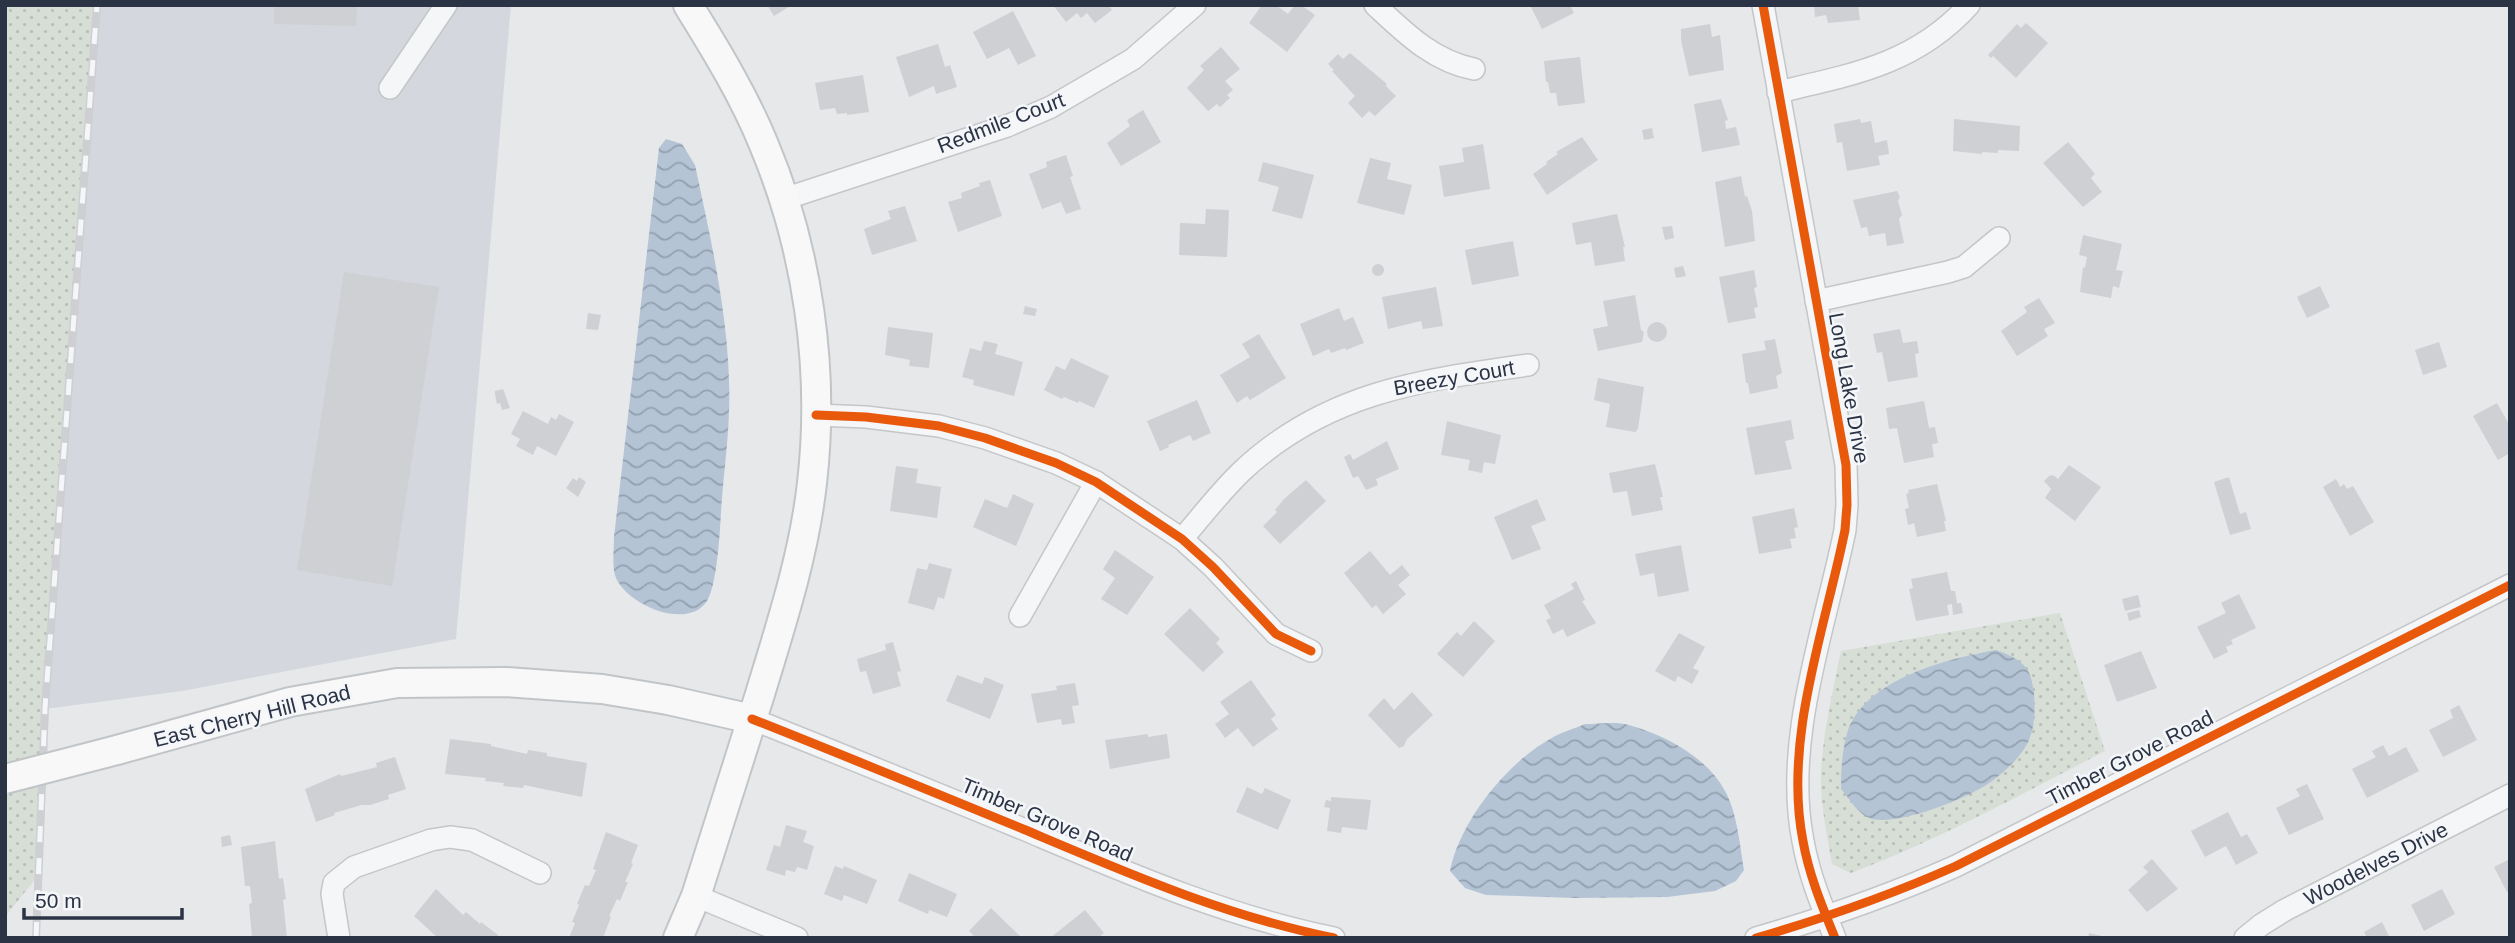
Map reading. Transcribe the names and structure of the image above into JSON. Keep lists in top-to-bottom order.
{
  "streets": {
    "main road": ["East Cherry Hill Road"],
    "street": [
      "Redmile Court",
      "Breezy Court",
      "Long Lake Drive",
      "Timber Grove Road",
      "Woodelves Drive"
    ]
  },
  "crossings": [
    ["Long Lake Drive", "Timber Grove Road"],
    ["East Cherry Hill Road", "Timber Grove Road"]
  ],
  "scale_bar": "50 m"
}
